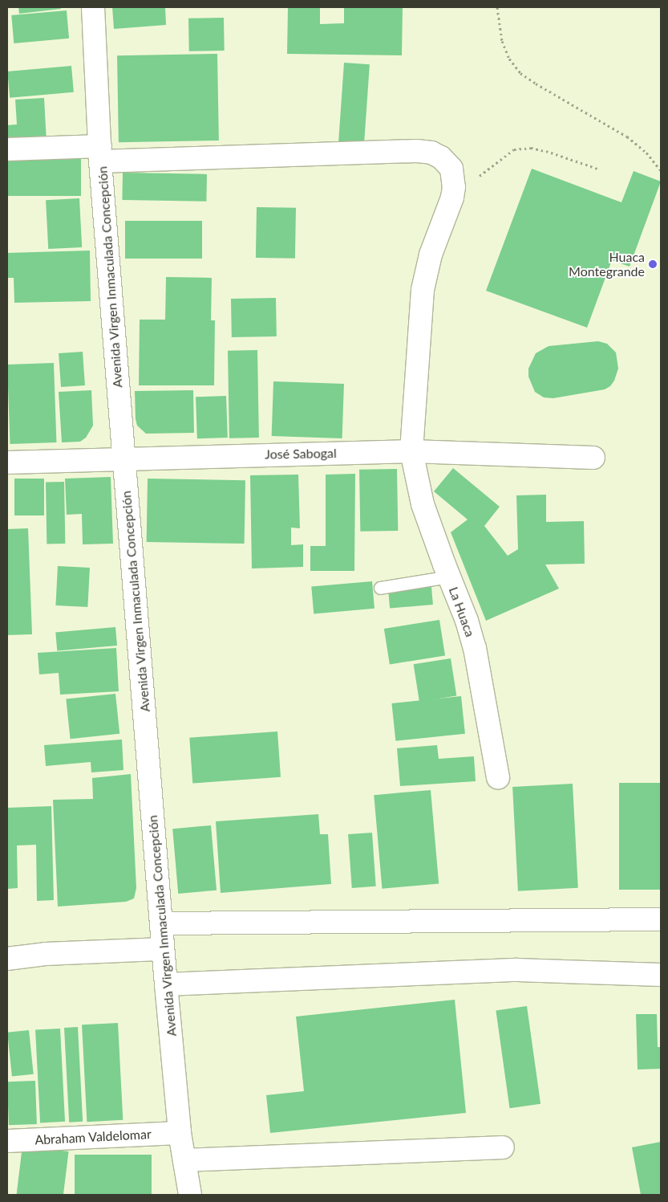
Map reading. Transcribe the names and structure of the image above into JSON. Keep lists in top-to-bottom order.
{
  "streets": {
    "street": [
      "Avenida Virgen Inmaculada Concepción",
      "José Sabogal",
      "La Huaca",
      "Abraham Valdelomar"
    ]
  },
  "crossings": [
    ["Avenida Virgen Inmaculada Concepción", "José Sabogal"],
    ["Avenida Virgen Inmaculada Concepción", "La Huaca"],
    ["Avenida Virgen Inmaculada Concepción", "Abraham Valdelomar"],
    ["José Sabogal", "La Huaca"]
  ],
  "places": ["Huaca Montegrande"]
}
